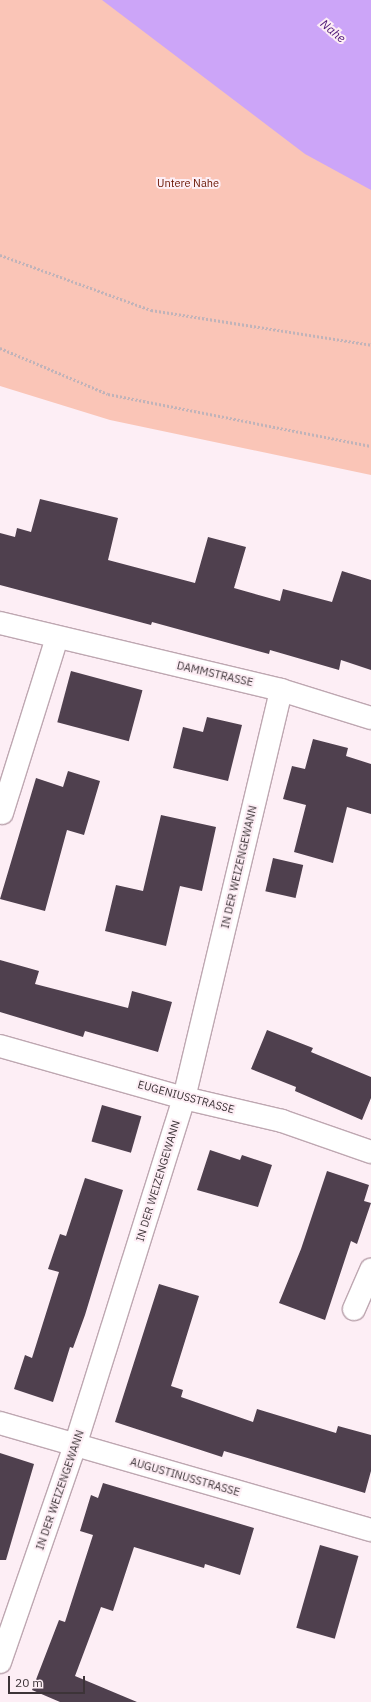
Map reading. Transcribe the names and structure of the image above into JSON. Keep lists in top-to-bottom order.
{
  "streets": {
    "street": [
      "DAMMSTRASSE",
      "IN DER WEIZENGEWANN",
      "EUGENIUSSTRASSE",
      "AUGUSTINUSSTRASSE"
    ]
  },
  "crossings": [
    ["DAMMSTRASSE", "IN DER WEIZENGEWANN"],
    ["IN DER WEIZENGEWANN", "EUGENIUSSTRASSE"],
    ["IN DER WEIZENGEWANN", "AUGUSTINUSSTRASSE"]
  ],
  "water": ["Nahe"],
  "parks": ["Untere Nahe"],
  "scale_bar": "20 m"
}
